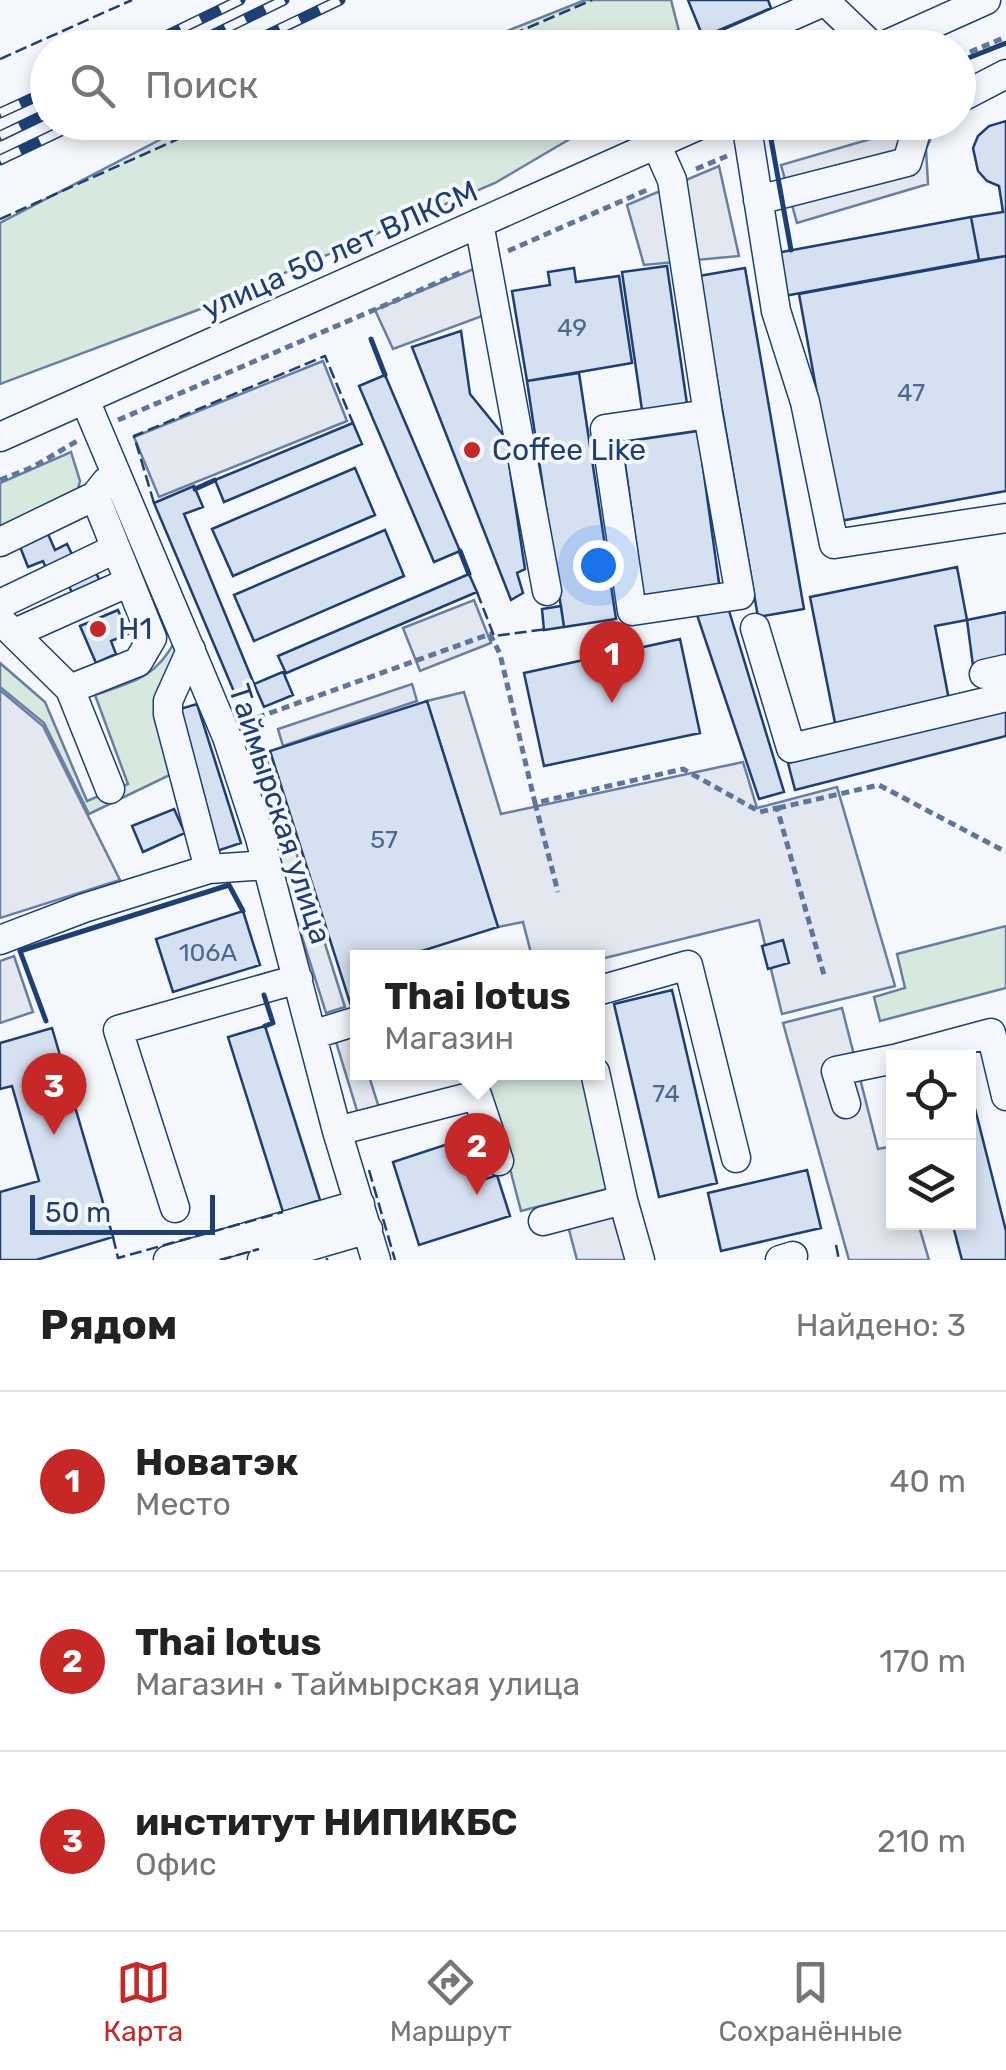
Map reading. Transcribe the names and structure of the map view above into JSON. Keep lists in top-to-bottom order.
{
  "streets": {
    "street": ["улица 50 лет ВЛКСМ", "Таймырская улица"]
  },
  "crossings": [
    ["улица 50 лет ВЛКСМ", "Таймырская улица"]
  ],
  "places": ["Coffee Like", "Н1"],
  "house_numbers": [
    "49",
    "47",
    "57",
    "106А",
    "74"
  ],
  "scale_bar": "50 m",
  "page": {
    "search": "Поиск",
    "pins": ["1", "3", "2"],
    "popup": ["Thai lotus", "Магазин"],
    "scale": "50 m",
    "heading": ["Рядом", "Найдено: 3"],
    "list": [
      {
        "mark": "1",
        "name": "Новатэк",
        "note": "Место",
        "value": "40 m"
      },
      {
        "mark": "2",
        "name": "Thai lotus",
        "note": "Магазин · Таймырская улица",
        "value": "170 m"
      },
      {
        "mark": "3",
        "name": "институт НИПИКБС",
        "note": "Офис",
        "value": "210 m"
      }
    ],
    "nav": ["Карта", "Маршрут", "Сохранённые"]
  }
}
